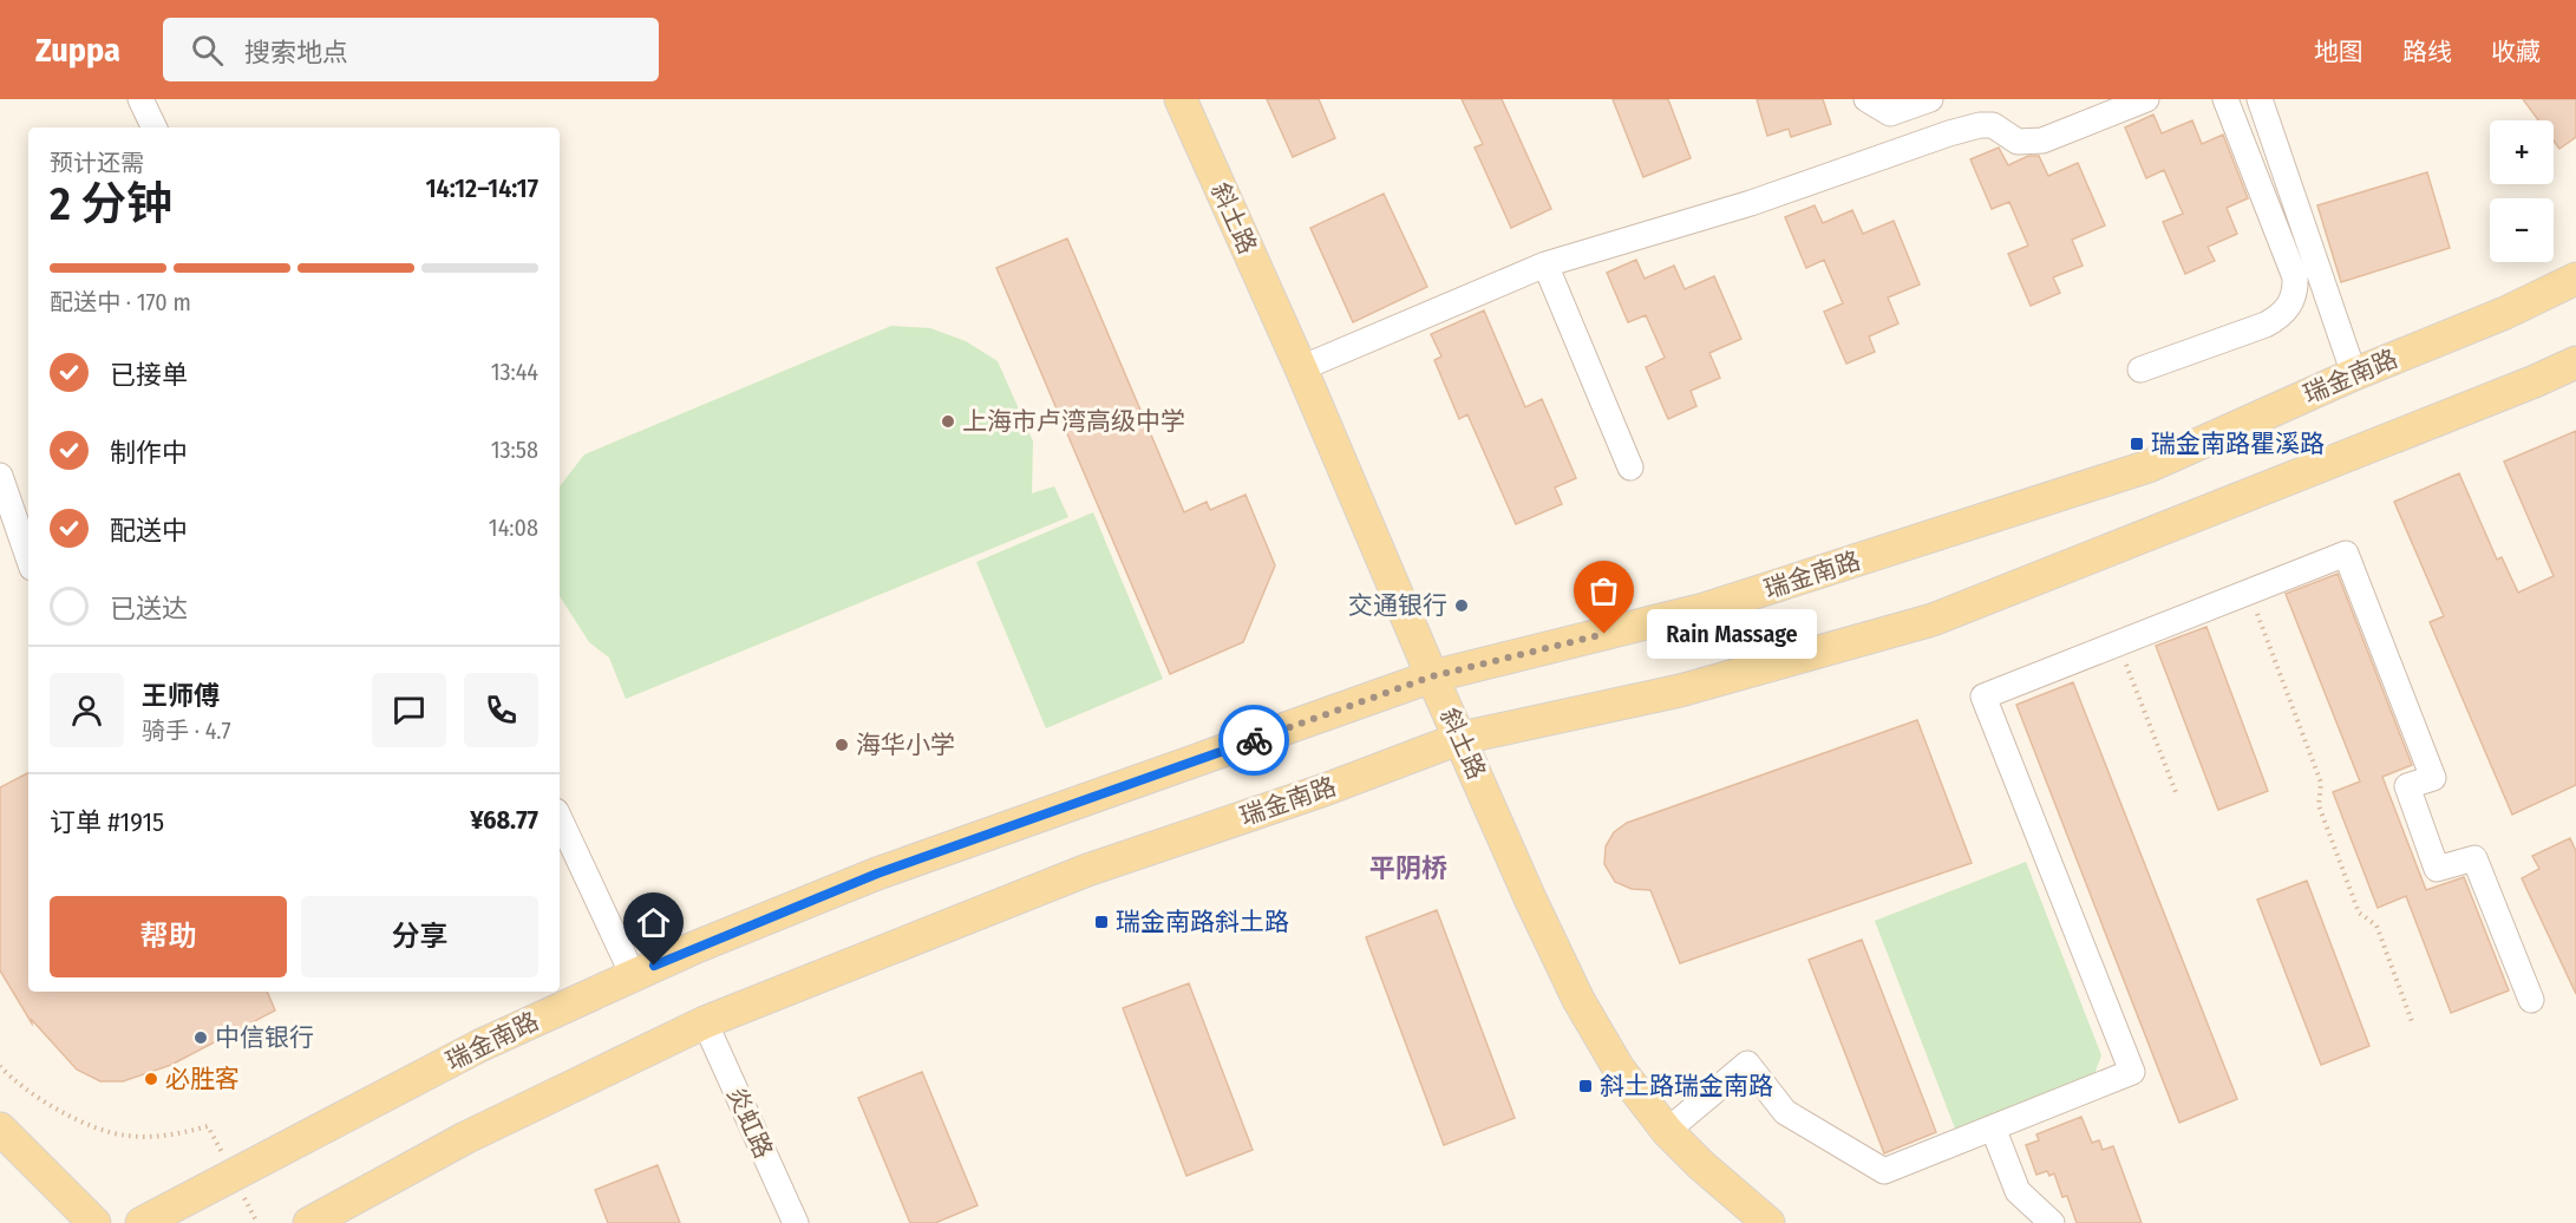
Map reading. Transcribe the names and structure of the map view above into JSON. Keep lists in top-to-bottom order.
{
  "streets": {
    "main road": ["斜土路", "瑞金南路"],
    "street": ["炎虹路"]
  },
  "crossings": [
    ["斜土路", "瑞金南路"],
    ["瑞金南路", "炎虹路"]
  ],
  "districts": ["平阴桥"],
  "places": {
    "other": [
      "上海市卢湾高级中学",
      "交通银行",
      "Rain Massage",
      "海华小学",
      "中信银行",
      "必胜客"
    ],
    "transit": ["瑞金南路瞿溪路", "瑞金南路斜土路", "斜土路瑞金南路"]
  },
  "page": {
    "header": "Zuppa",
    "search": "搜索地点",
    "nav": ["地图", "路线", "收藏"],
    "map_buttons": ["+", "−"],
    "heading": ["2 分钟", "预计还需", "14:12–14:17"],
    "panel": [
      "王师傅",
      "骑手 · 4.7",
      "订单 #1915",
      "¥68.77"
    ],
    "bar": "配送中 · 170 m",
    "list": [
      ["已接单", "13:44"],
      ["制作中", "13:58"],
      ["配送中", "14:08"],
      "已送达"
    ],
    "bubble": "Rain Massage",
    "buttons": ["帮助", "分享"]
  }
}
